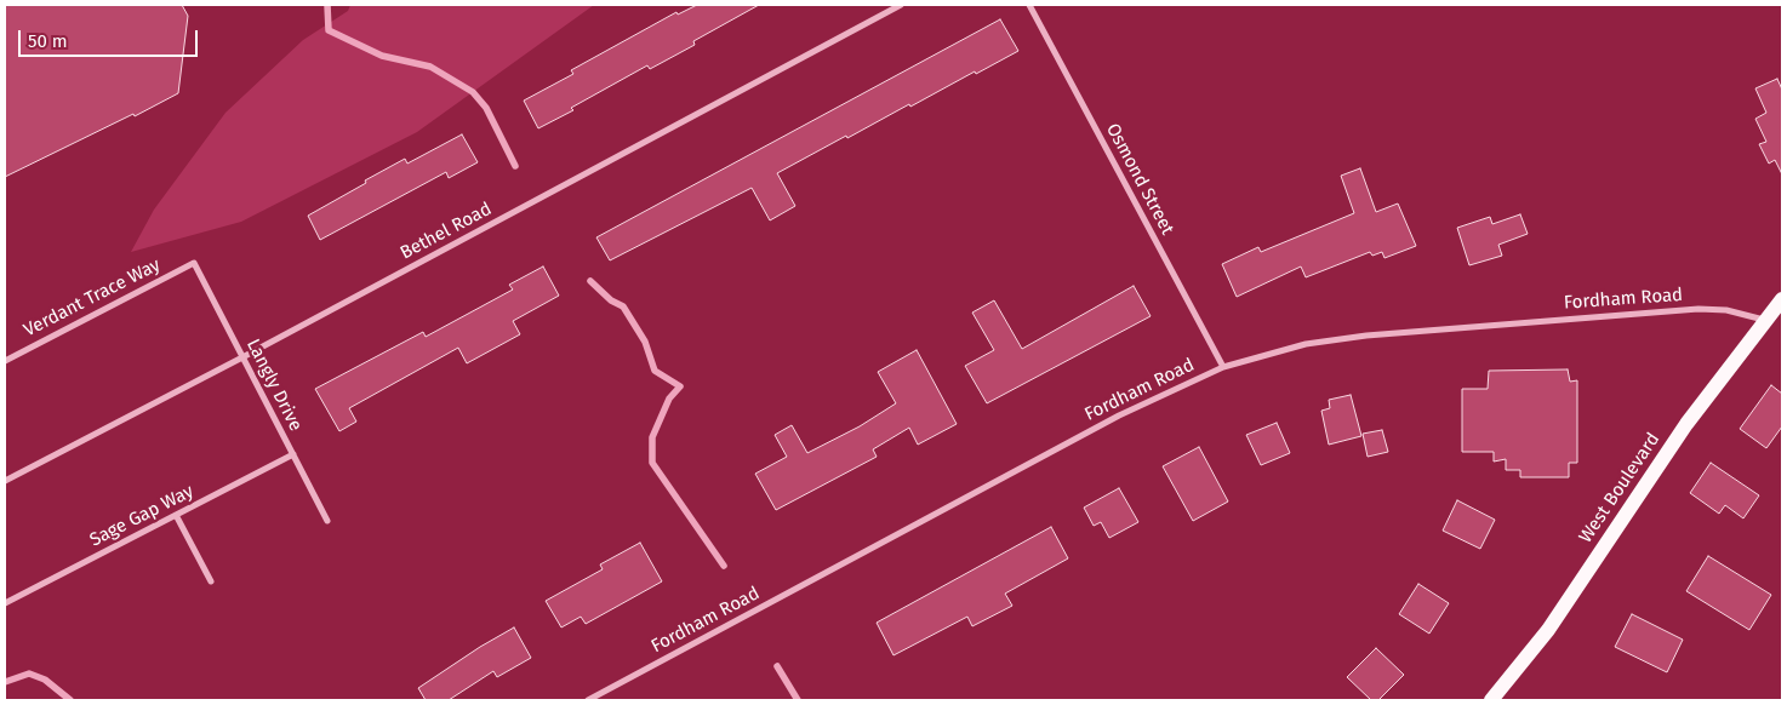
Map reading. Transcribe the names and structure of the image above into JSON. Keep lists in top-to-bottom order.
{
  "streets": {
    "main road": ["West Boulevard"],
    "street": [
      "Osmond Street",
      "Bethel Road",
      "Verdant Trace Way",
      "Fordham Road",
      "Langly Drive",
      "Sage Gap Way"
    ]
  },
  "crossings": [
    ["Osmond Street", "Fordham Road"],
    ["Bethel Road", "Langly Drive"],
    ["Verdant Trace Way", "Langly Drive"],
    ["Fordham Road", "West Boulevard"],
    ["Langly Drive", "Sage Gap Way"]
  ],
  "scale_bar": "50 m"
}
